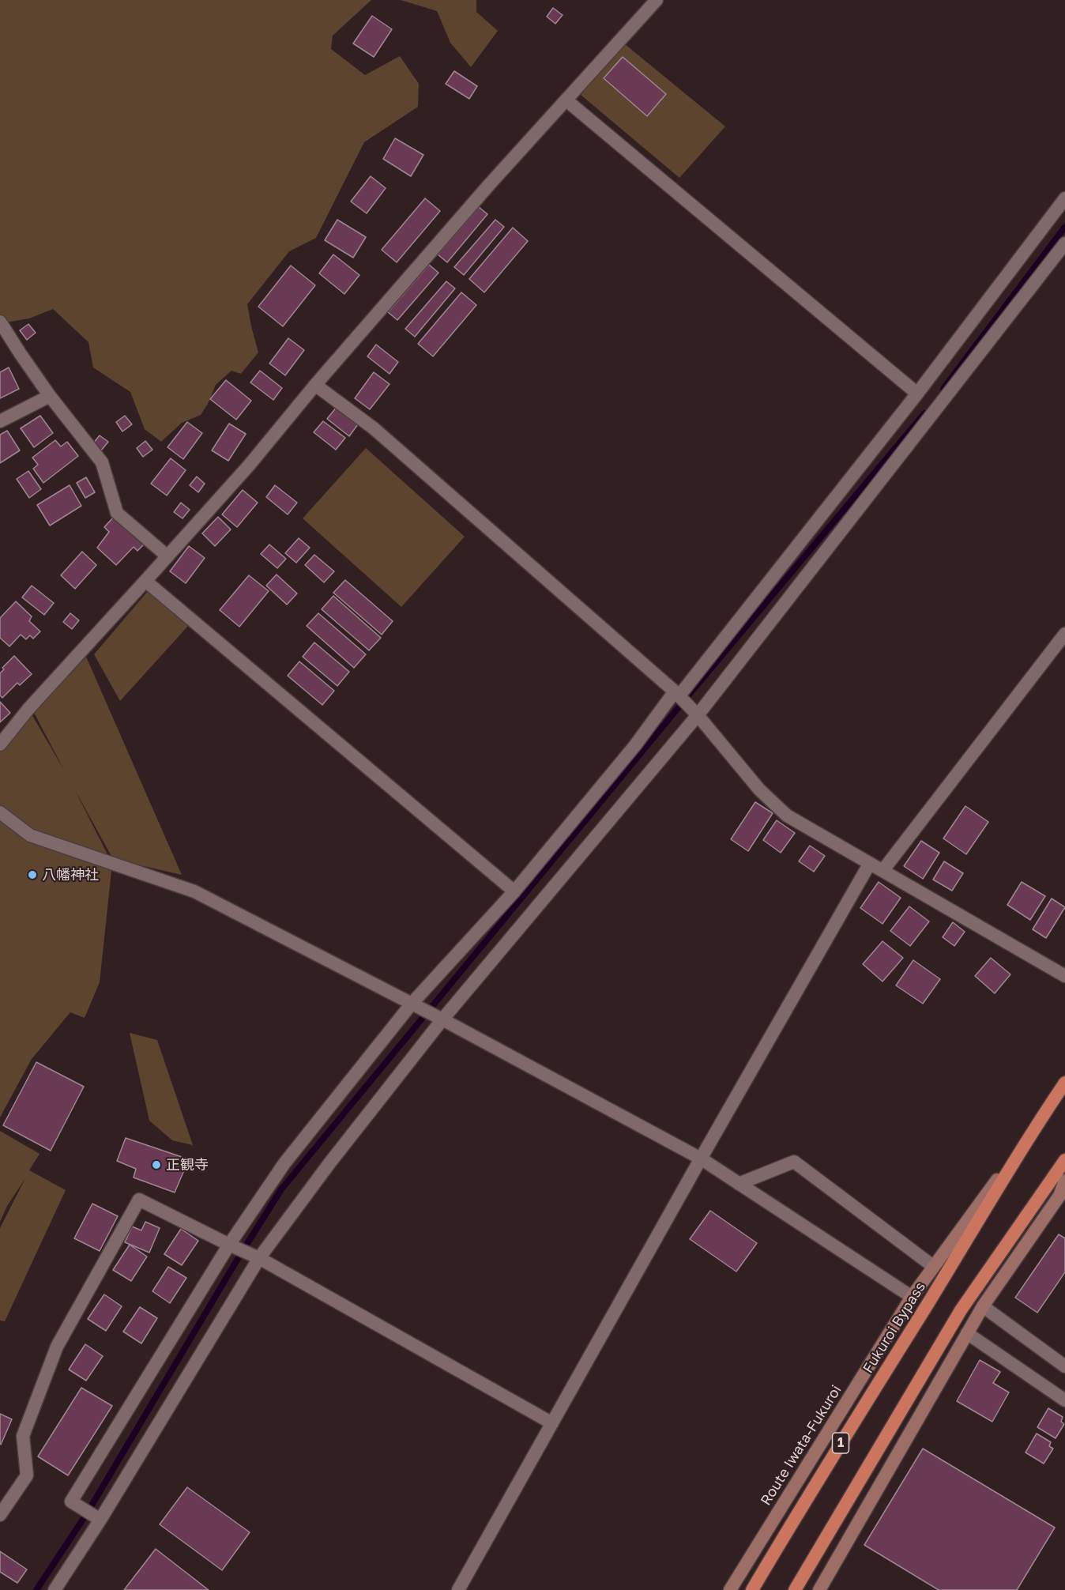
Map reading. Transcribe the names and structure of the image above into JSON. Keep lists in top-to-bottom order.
{
  "streets": {
    "highway": ["Fukuroi Bypass", "1"],
    "main road": ["Route Iwata-Fukuroi"]
  },
  "crossings": [
    ["Fukuroi Bypass", "Route Iwata-Fukuroi"]
  ],
  "places": ["八幡神社", "正観寺"]
}
